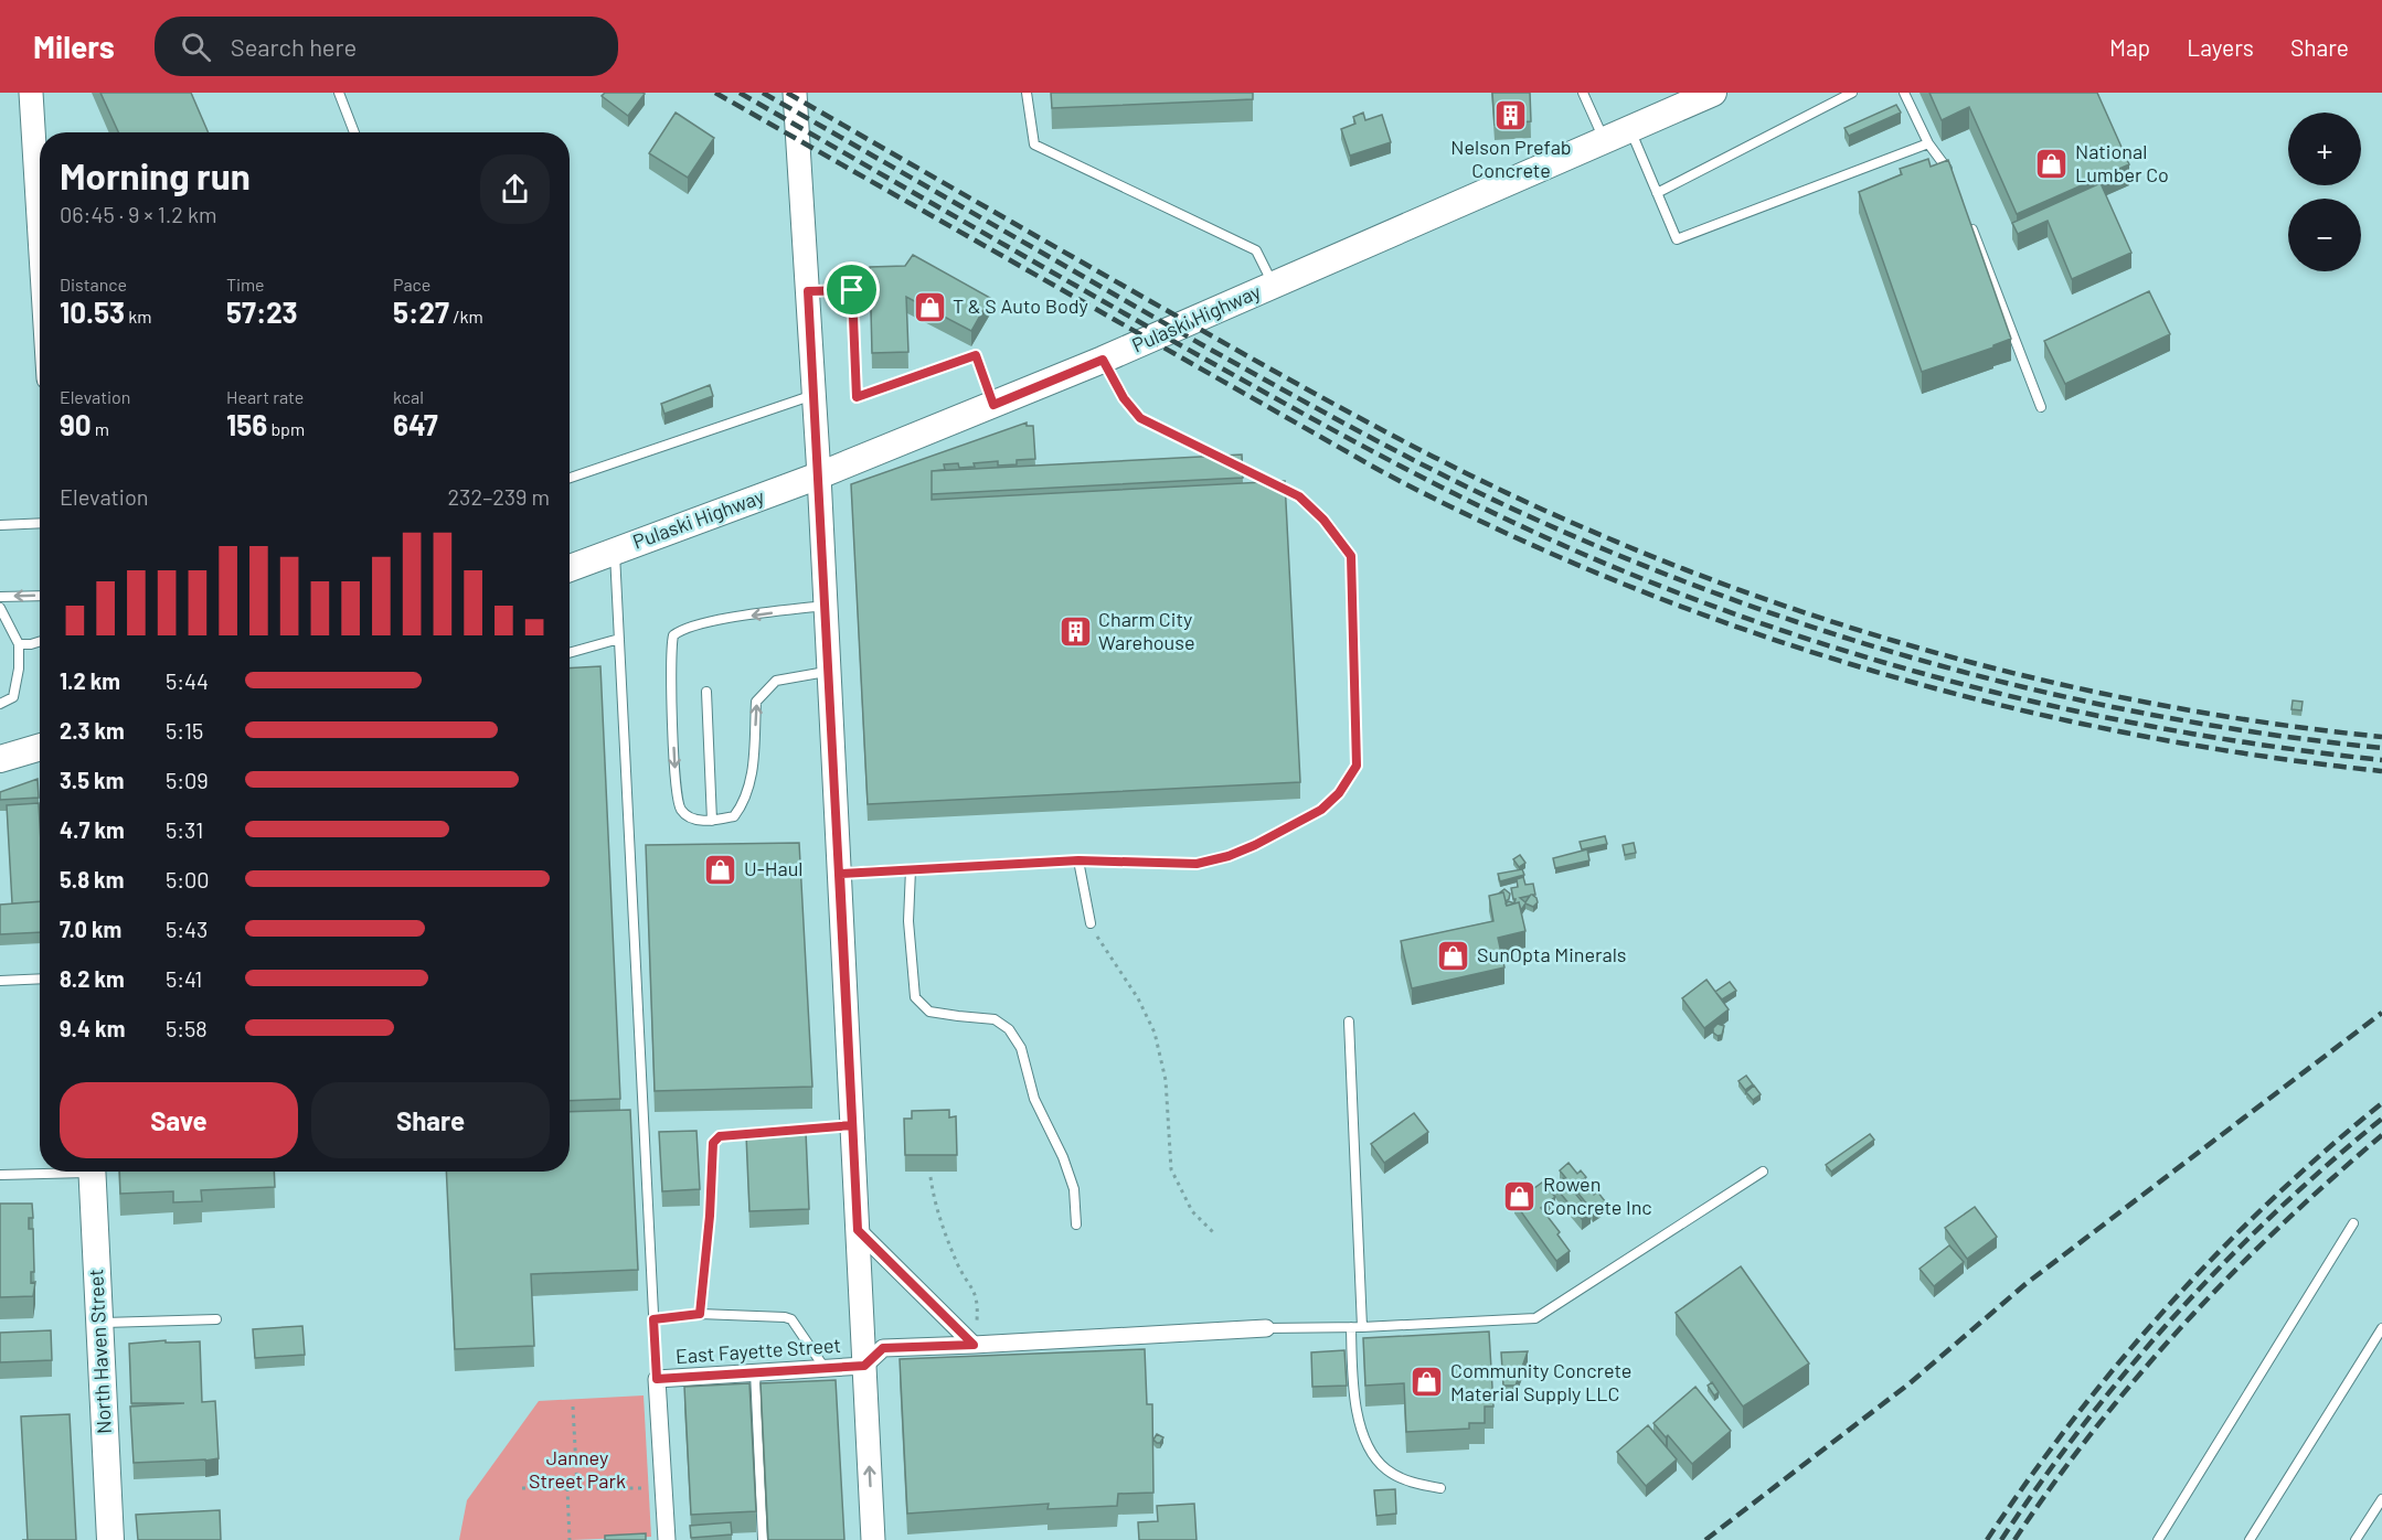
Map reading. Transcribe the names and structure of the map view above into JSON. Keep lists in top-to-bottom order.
{
  "streets": {
    "main road": ["Pulaski Highway", "North Haven Street"],
    "street": ["East Fayette Street"]
  },
  "parks": ["Janney Street Park"],
  "places": {
    "building": ["Nelson Prefab Concrete", "Charm City Warehouse"],
    "shop": [
      "National Lumber Co",
      "T & S Auto Body",
      "U-Haul",
      "SunOpta Minerals",
      "Rowen Concrete Inc",
      "Community Concrete Material Supply LLC"
    ]
  },
  "page": {
    "header": "Milers",
    "search": "Search here",
    "nav": ["Map", "Layers", "Share"],
    "map_buttons": ["+", "−"],
    "heading": ["Morning run", "06:45 · 9 × 1.2 km"],
    "stats": [
      ["Distance", "10.53 km"],
      ["Time", "57:23"],
      ["Pace", "5:27 /km"],
      ["Elevation", "90 m"],
      ["Heart rate", "156 bpm"],
      ["kcal", "647"]
    ],
    "chart": ["Elevation", "232–239 m"],
    "list": [
      {
        "name": "1.2 km",
        "note": "5:44"
      },
      {
        "name": "2.3 km",
        "note": "5:15"
      },
      {
        "name": "3.5 km",
        "note": "5:09"
      },
      {
        "name": "4.7 km",
        "note": "5:31"
      },
      {
        "name": "5.8 km",
        "note": "5:00"
      },
      {
        "name": "7.0 km",
        "note": "5:43"
      },
      {
        "name": "8.2 km",
        "note": "5:41"
      },
      {
        "name": "9.4 km",
        "note": "5:58"
      }
    ],
    "buttons": ["Save", "Share"]
  }
}
